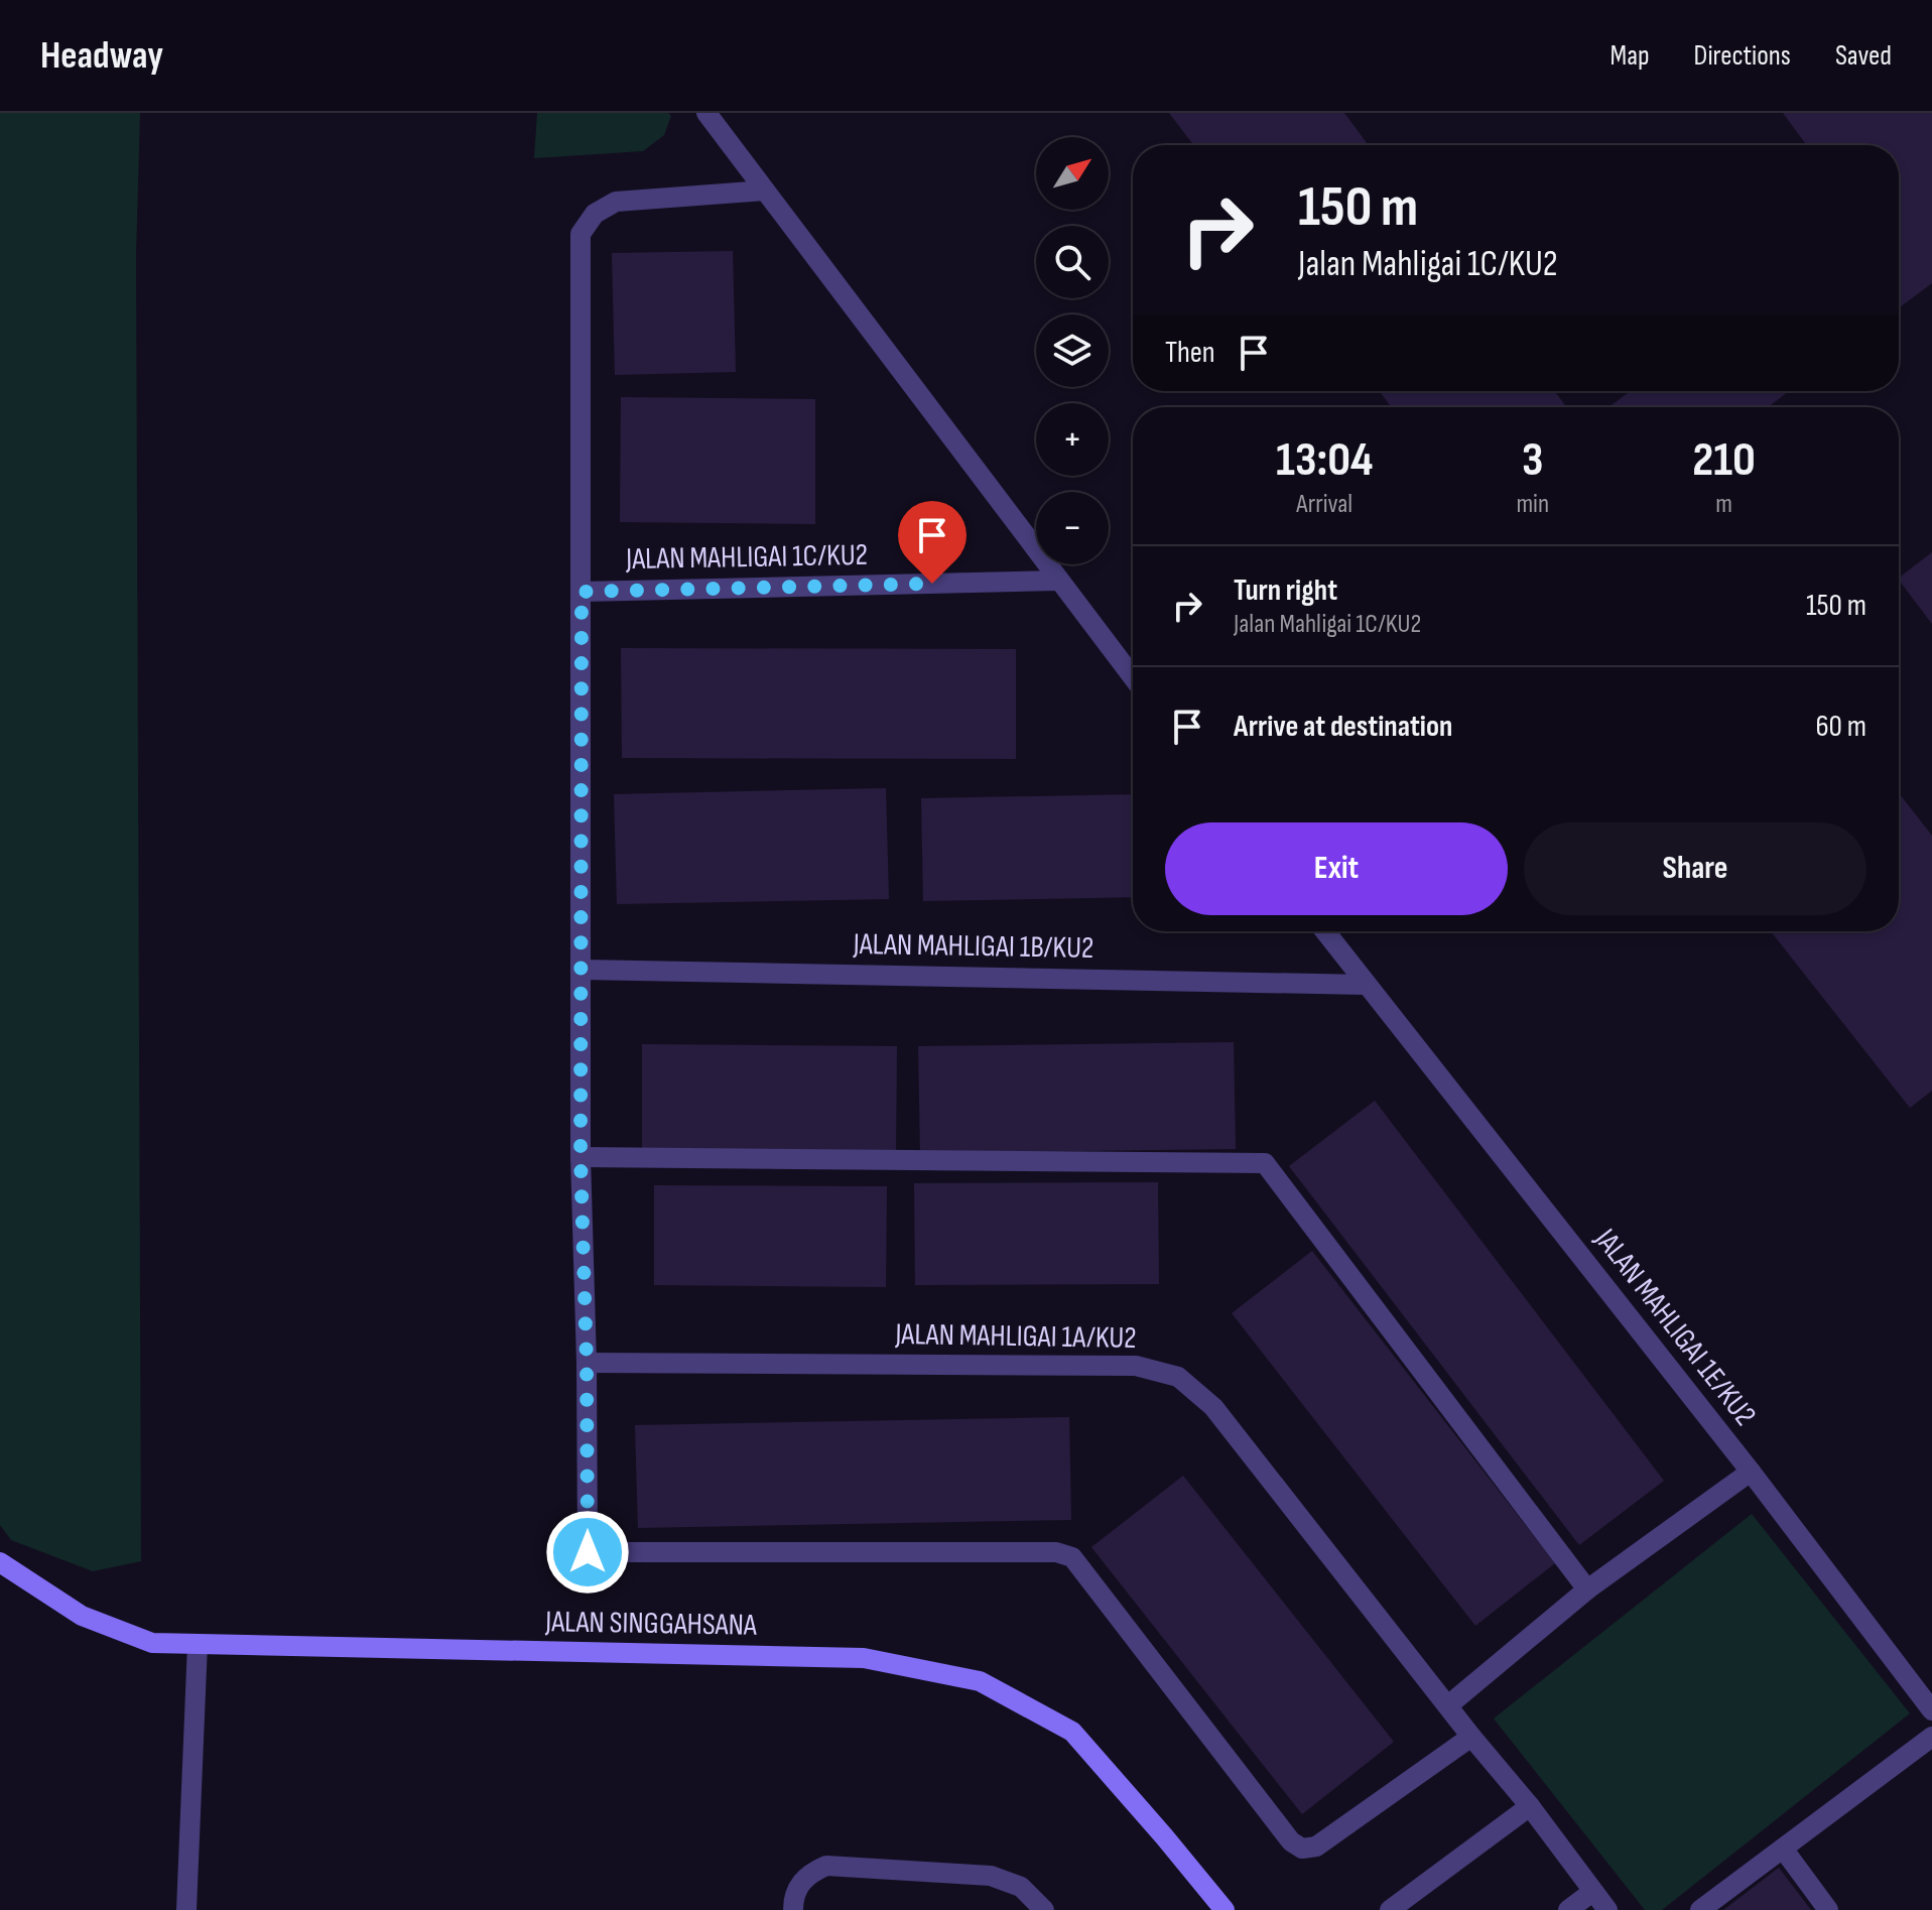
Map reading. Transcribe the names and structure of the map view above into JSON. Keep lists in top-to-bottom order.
{
  "streets": {
    "street": [
      "JALAN MAHLIGAI 1C/KU2",
      "JALAN MAHLIGAI 1B/KU2",
      "JALAN MAHLIGAI 1E/KU2",
      "JALAN MAHLIGAI 1A/KU2",
      "JALAN SINGGAHSANA"
    ]
  },
  "crossings": [
    ["JALAN MAHLIGAI 1B/KU2", "JALAN MAHLIGAI 1E/KU2"]
  ],
  "north": "top right",
  "page": {
    "header": "Headway",
    "nav": ["Map", "Directions", "Saved"],
    "map_buttons": ["+", "−"],
    "turn": ["150 m", "Jalan Mahligai 1C/KU2"],
    "then": "Then",
    "eta": [
      "13:04",
      "Arrival",
      "3",
      "min",
      "210",
      "m"
    ],
    "list": [
      {
        "name": "Turn right",
        "note": "Jalan Mahligai 1C/KU2",
        "value": "150 m"
      },
      {
        "name": "Arrive at destination",
        "value": "60 m"
      }
    ],
    "buttons": ["Exit", "Share"]
  }
}
